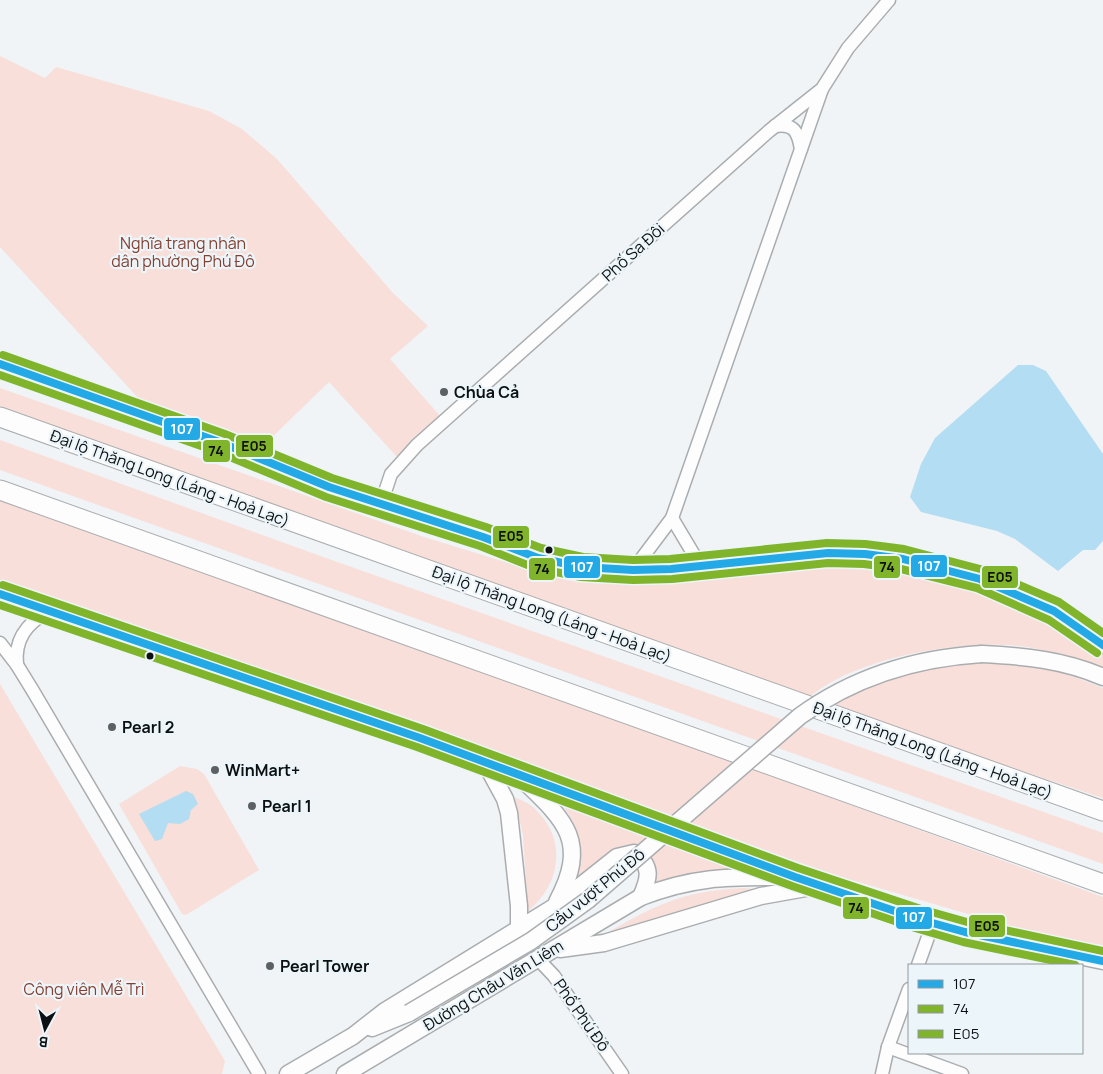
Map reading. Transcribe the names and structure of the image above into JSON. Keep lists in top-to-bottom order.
{
  "streets": {
    "highway": ["Đại lộ Thăng Long (Láng - Hoà Lạc)"],
    "main road": ["Cầu vượt Phú Đô", "Đường Châu Văn Liêm"],
    "street": ["Phố Sa Đôi", "Phố Phú Đô"]
  },
  "crossings": [
    ["Cầu vượt Phú Đô", "Đường Châu Văn Liêm"],
    ["Đường Châu Văn Liêm", "Phố Phú Đô"]
  ],
  "parks": ["Nghĩa trang nhân dân phường Phú Đô", "Công viên Mễ Trì"],
  "places": [
    "Chùa Cả",
    "Pearl 2",
    "WinMart+",
    "Pearl 1",
    "Pearl Tower"
  ],
  "lines": ["transit line E05", "transit line 107", "transit line 74"],
  "legend": ["107", "74", "E05"],
  "north": "bottom"
}
